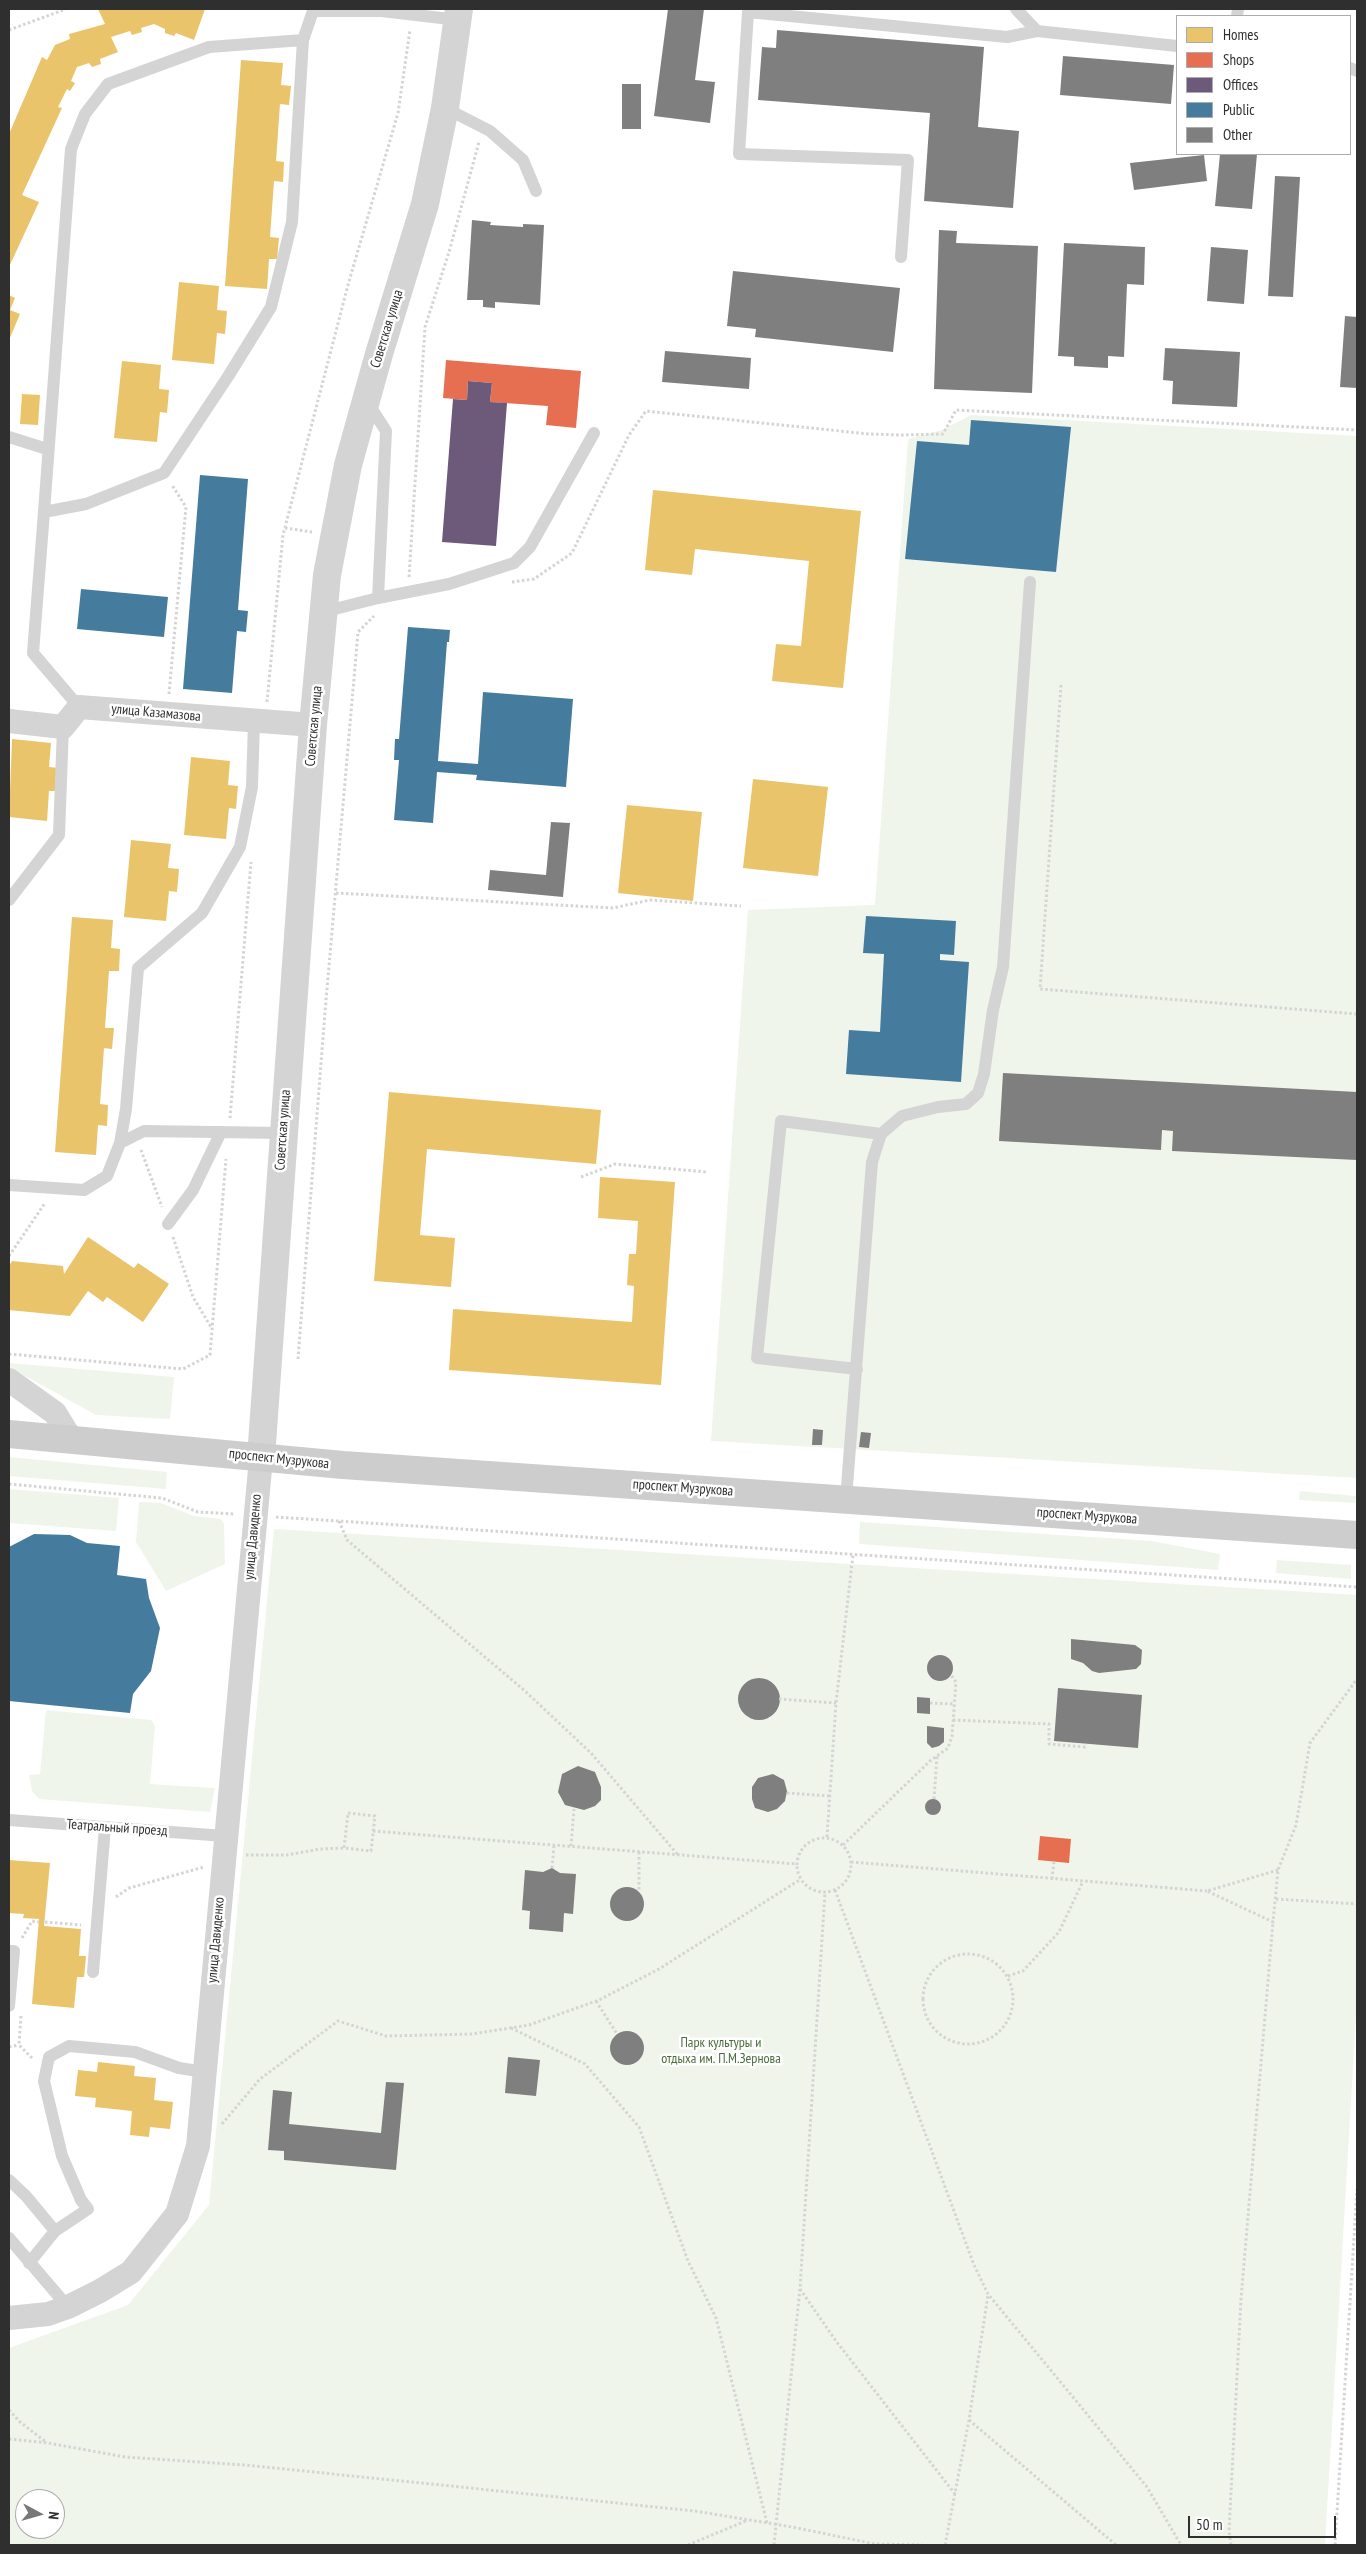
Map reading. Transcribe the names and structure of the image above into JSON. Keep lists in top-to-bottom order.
{
  "streets": {
    "main road": ["проспект Музрукова"],
    "street": ["Советская улица", "улица Казамазова", "улица Давиденко"],
    "lane": ["Театральный проезд"]
  },
  "crossings": [
    ["Советская улица", "улица Казамазова"],
    ["Советская улица", "проспект Музрукова"],
    ["Советская улица", "улица Давиденко"],
    ["проспект Музрукова", "улица Давиденко"],
    ["улица Давиденко", "Театральный проезд"]
  ],
  "parks": ["Парк культуры и отдыха им. П.М.Зернова"],
  "legend": [
    "Homes",
    "Shops",
    "Offices",
    "Public",
    "Other"
  ],
  "scale_bar": "50 m",
  "north": "right"
}
